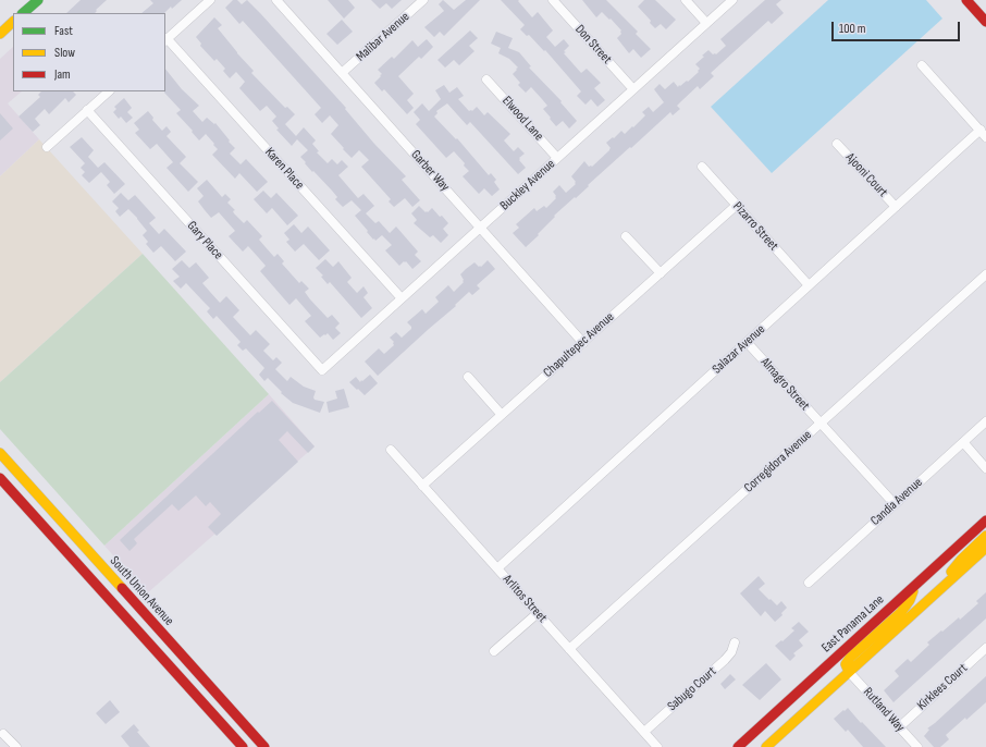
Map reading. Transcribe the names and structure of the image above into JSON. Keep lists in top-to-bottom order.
{
  "streets": {
    "main road": ["South Union Avenue", "East Panama Lane"],
    "street": [
      "Malibar Avenue",
      "Don Street",
      "Elwood Lane",
      "Karen Place",
      "Garber Way",
      "Ajooni Court",
      "Buckley Avenue",
      "Pizarro Street",
      "Gary Place",
      "Chapultepec Avenue",
      "Salazar Avenue",
      "Almagro Street",
      "Corregidora Avenue",
      "Candia Avenue",
      "Arlitos Street",
      "Kirklees Court",
      "Sabugo Court",
      "Rutland Way"
    ]
  },
  "crossings": [
    ["Malibar Avenue", "Garber Way"],
    ["Don Street", "Buckley Avenue"],
    ["Elwood Lane", "Buckley Avenue"],
    ["Karen Place", "Buckley Avenue"],
    ["Garber Way", "Buckley Avenue"],
    ["Garber Way", "Chapultepec Avenue"],
    ["Ajooni Court", "Salazar Avenue"],
    ["Buckley Avenue", "Gary Place"],
    ["Pizarro Street", "Chapultepec Avenue"],
    ["Pizarro Street", "Salazar Avenue"],
    ["Chapultepec Avenue", "Arlitos Street"],
    ["Salazar Avenue", "Almagro Street"],
    ["Salazar Avenue", "Arlitos Street"],
    ["Almagro Street", "Corregidora Avenue"],
    ["Almagro Street", "Candia Avenue"],
    ["Corregidora Avenue", "Arlitos Street"],
    ["Arlitos Street", "Sabugo Court"],
    ["Kirklees Court", "Rutland Way"]
  ],
  "legend": ["Fast", "Slow", "Jam"],
  "scale_bar": "100 m"
}
